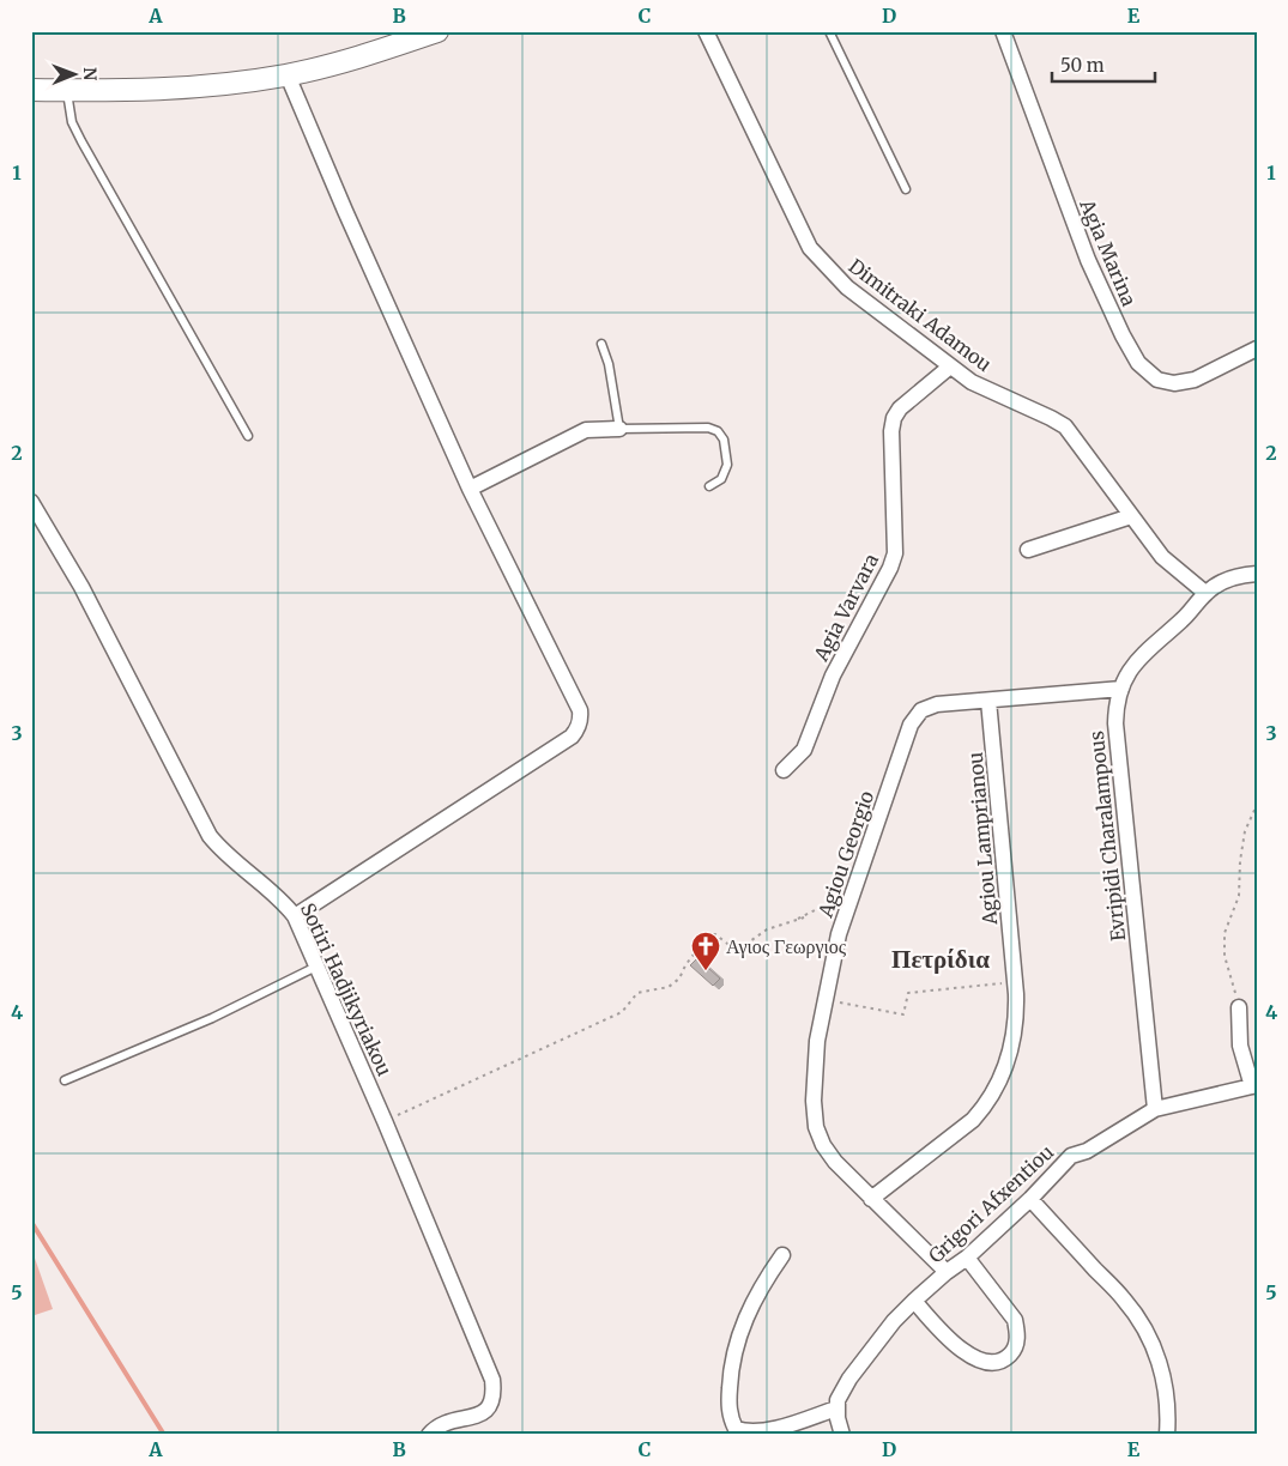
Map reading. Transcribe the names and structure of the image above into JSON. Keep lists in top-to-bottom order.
{
  "streets": {
    "street": [
      "Agia Marina",
      "Dimitraki Adamou",
      "Agia Varvara",
      "Evripidi Charalampous",
      "Agiou Lamprianou",
      "Agiou Georgio",
      "Sotiri Hadjikyriakou",
      "Grigori Afxentiou"
    ]
  },
  "crossings": [
    ["Dimitraki Adamou", "Agia Varvara"],
    ["Dimitraki Adamou", "Evripidi Charalampous"],
    ["Evripidi Charalampous", "Agiou Georgio"],
    ["Evripidi Charalampous", "Grigori Afxentiou"],
    ["Agiou Lamprianou", "Agiou Georgio"],
    ["Agiou Georgio", "Grigori Afxentiou"]
  ],
  "districts": ["Πετρίδια"],
  "places": {
    "church": ["Αγιος Γεωργιος"]
  },
  "scale_bar": "50 m",
  "north": "right",
  "grid": {
    "columns": [
      "A",
      "B",
      "C",
      "D",
      "E"
    ],
    "rows": [
      "1",
      "2",
      "3",
      "4",
      "5"
    ]
  }
}
